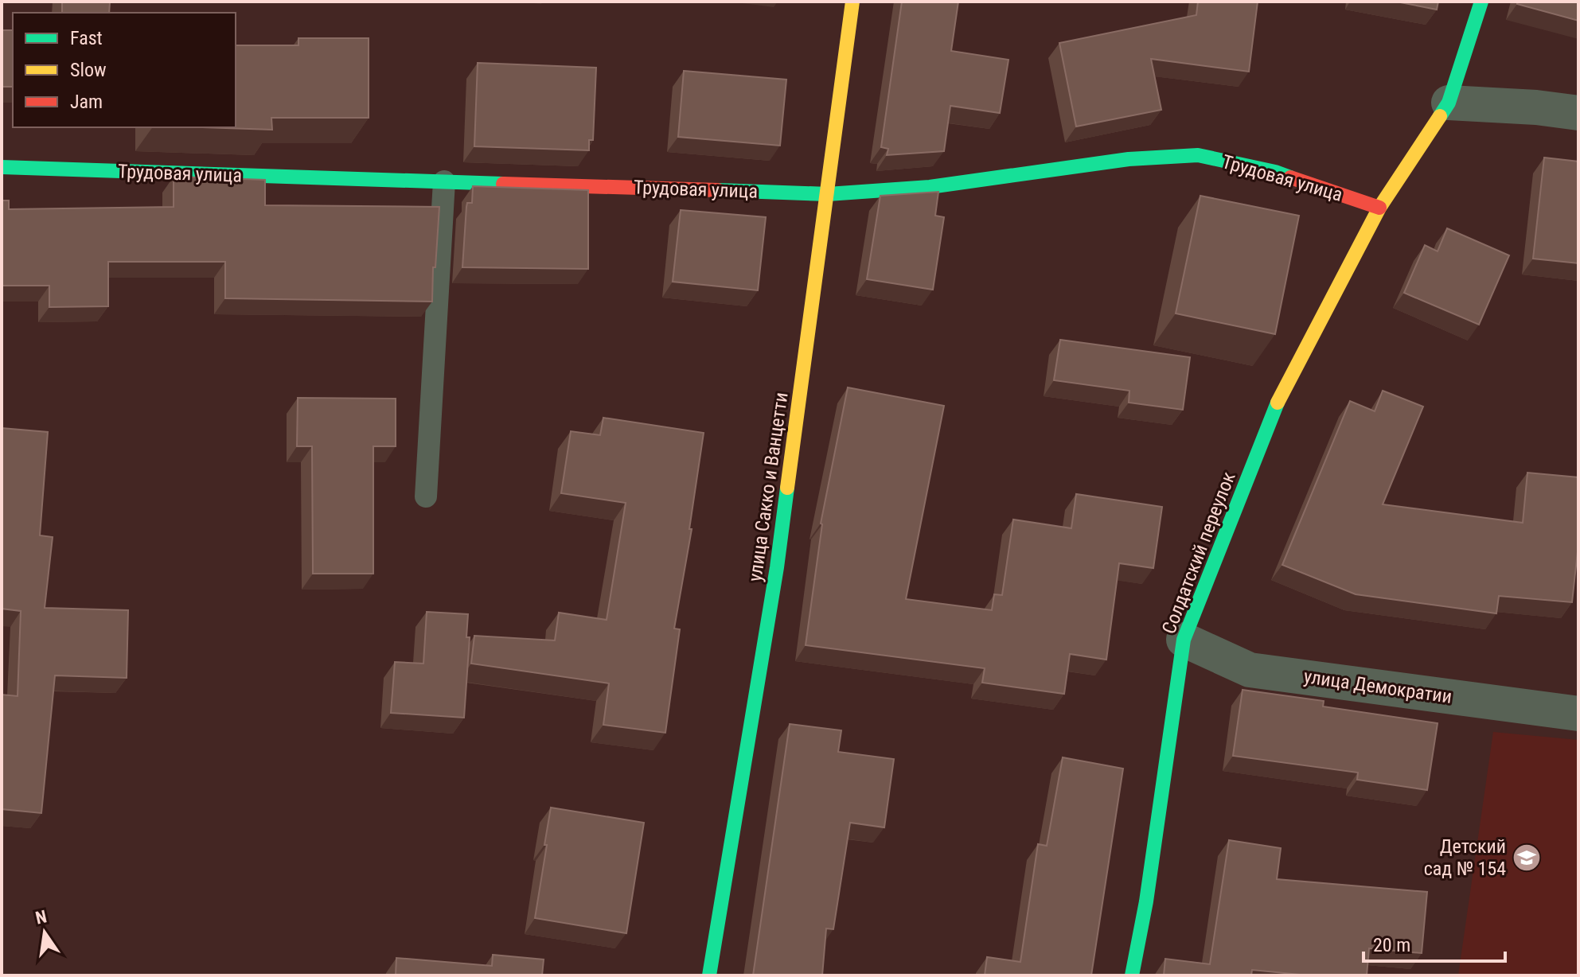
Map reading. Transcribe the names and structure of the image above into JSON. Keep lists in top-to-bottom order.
{
  "streets": {
    "street": [
      "Трудовая улица",
      "улица Сакко и Ванцетти",
      "Солдатский переулок",
      "улица Демократии"
    ]
  },
  "crossings": [
    ["Трудовая улица", "улица Сакко и Ванцетти"],
    ["Трудовая улица", "Солдатский переулок"],
    ["Солдатский переулок", "улица Демократии"]
  ],
  "places": {
    "school or university": ["Детский сад № 154"]
  },
  "legend": ["Fast", "Slow", "Jam"],
  "scale_bar": "20 m",
  "north": "top"
}
